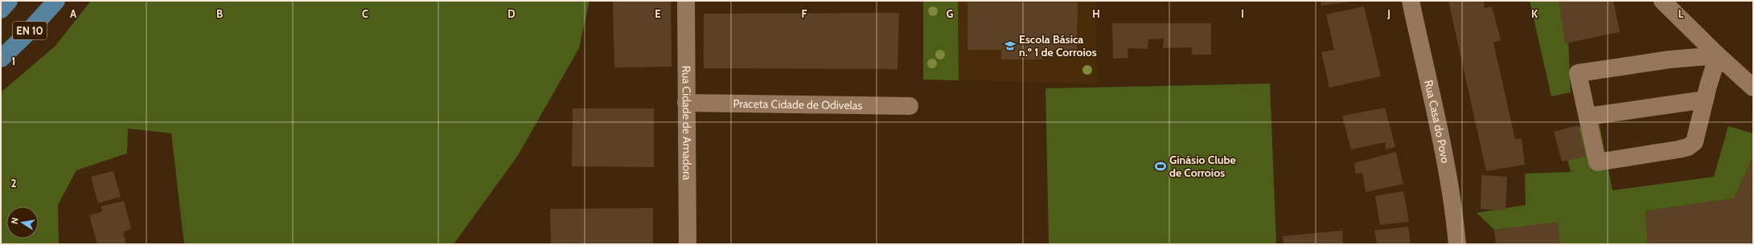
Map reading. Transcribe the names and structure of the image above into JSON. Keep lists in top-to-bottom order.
{
  "streets": {
    "main road": ["EN 10"],
    "street": ["Praceta Cidade de Odivelas", "Rua Casa do Povo", "Rua Cidade de Amadora"]
  },
  "crossings": [
    ["Praceta Cidade de Odivelas", "Rua Cidade de Amadora"]
  ],
  "places": {
    "school or university": ["Escola Básica n.º 1 de Corroios"],
    "sports": ["Ginásio Clube de Corroios"]
  },
  "north": "left",
  "grid": {
    "columns": [
      "A",
      "B",
      "C",
      "D",
      "E",
      "F",
      "G",
      "H",
      "I",
      "J",
      "K",
      "L"
    ],
    "rows": ["1", "2"]
  }
}
